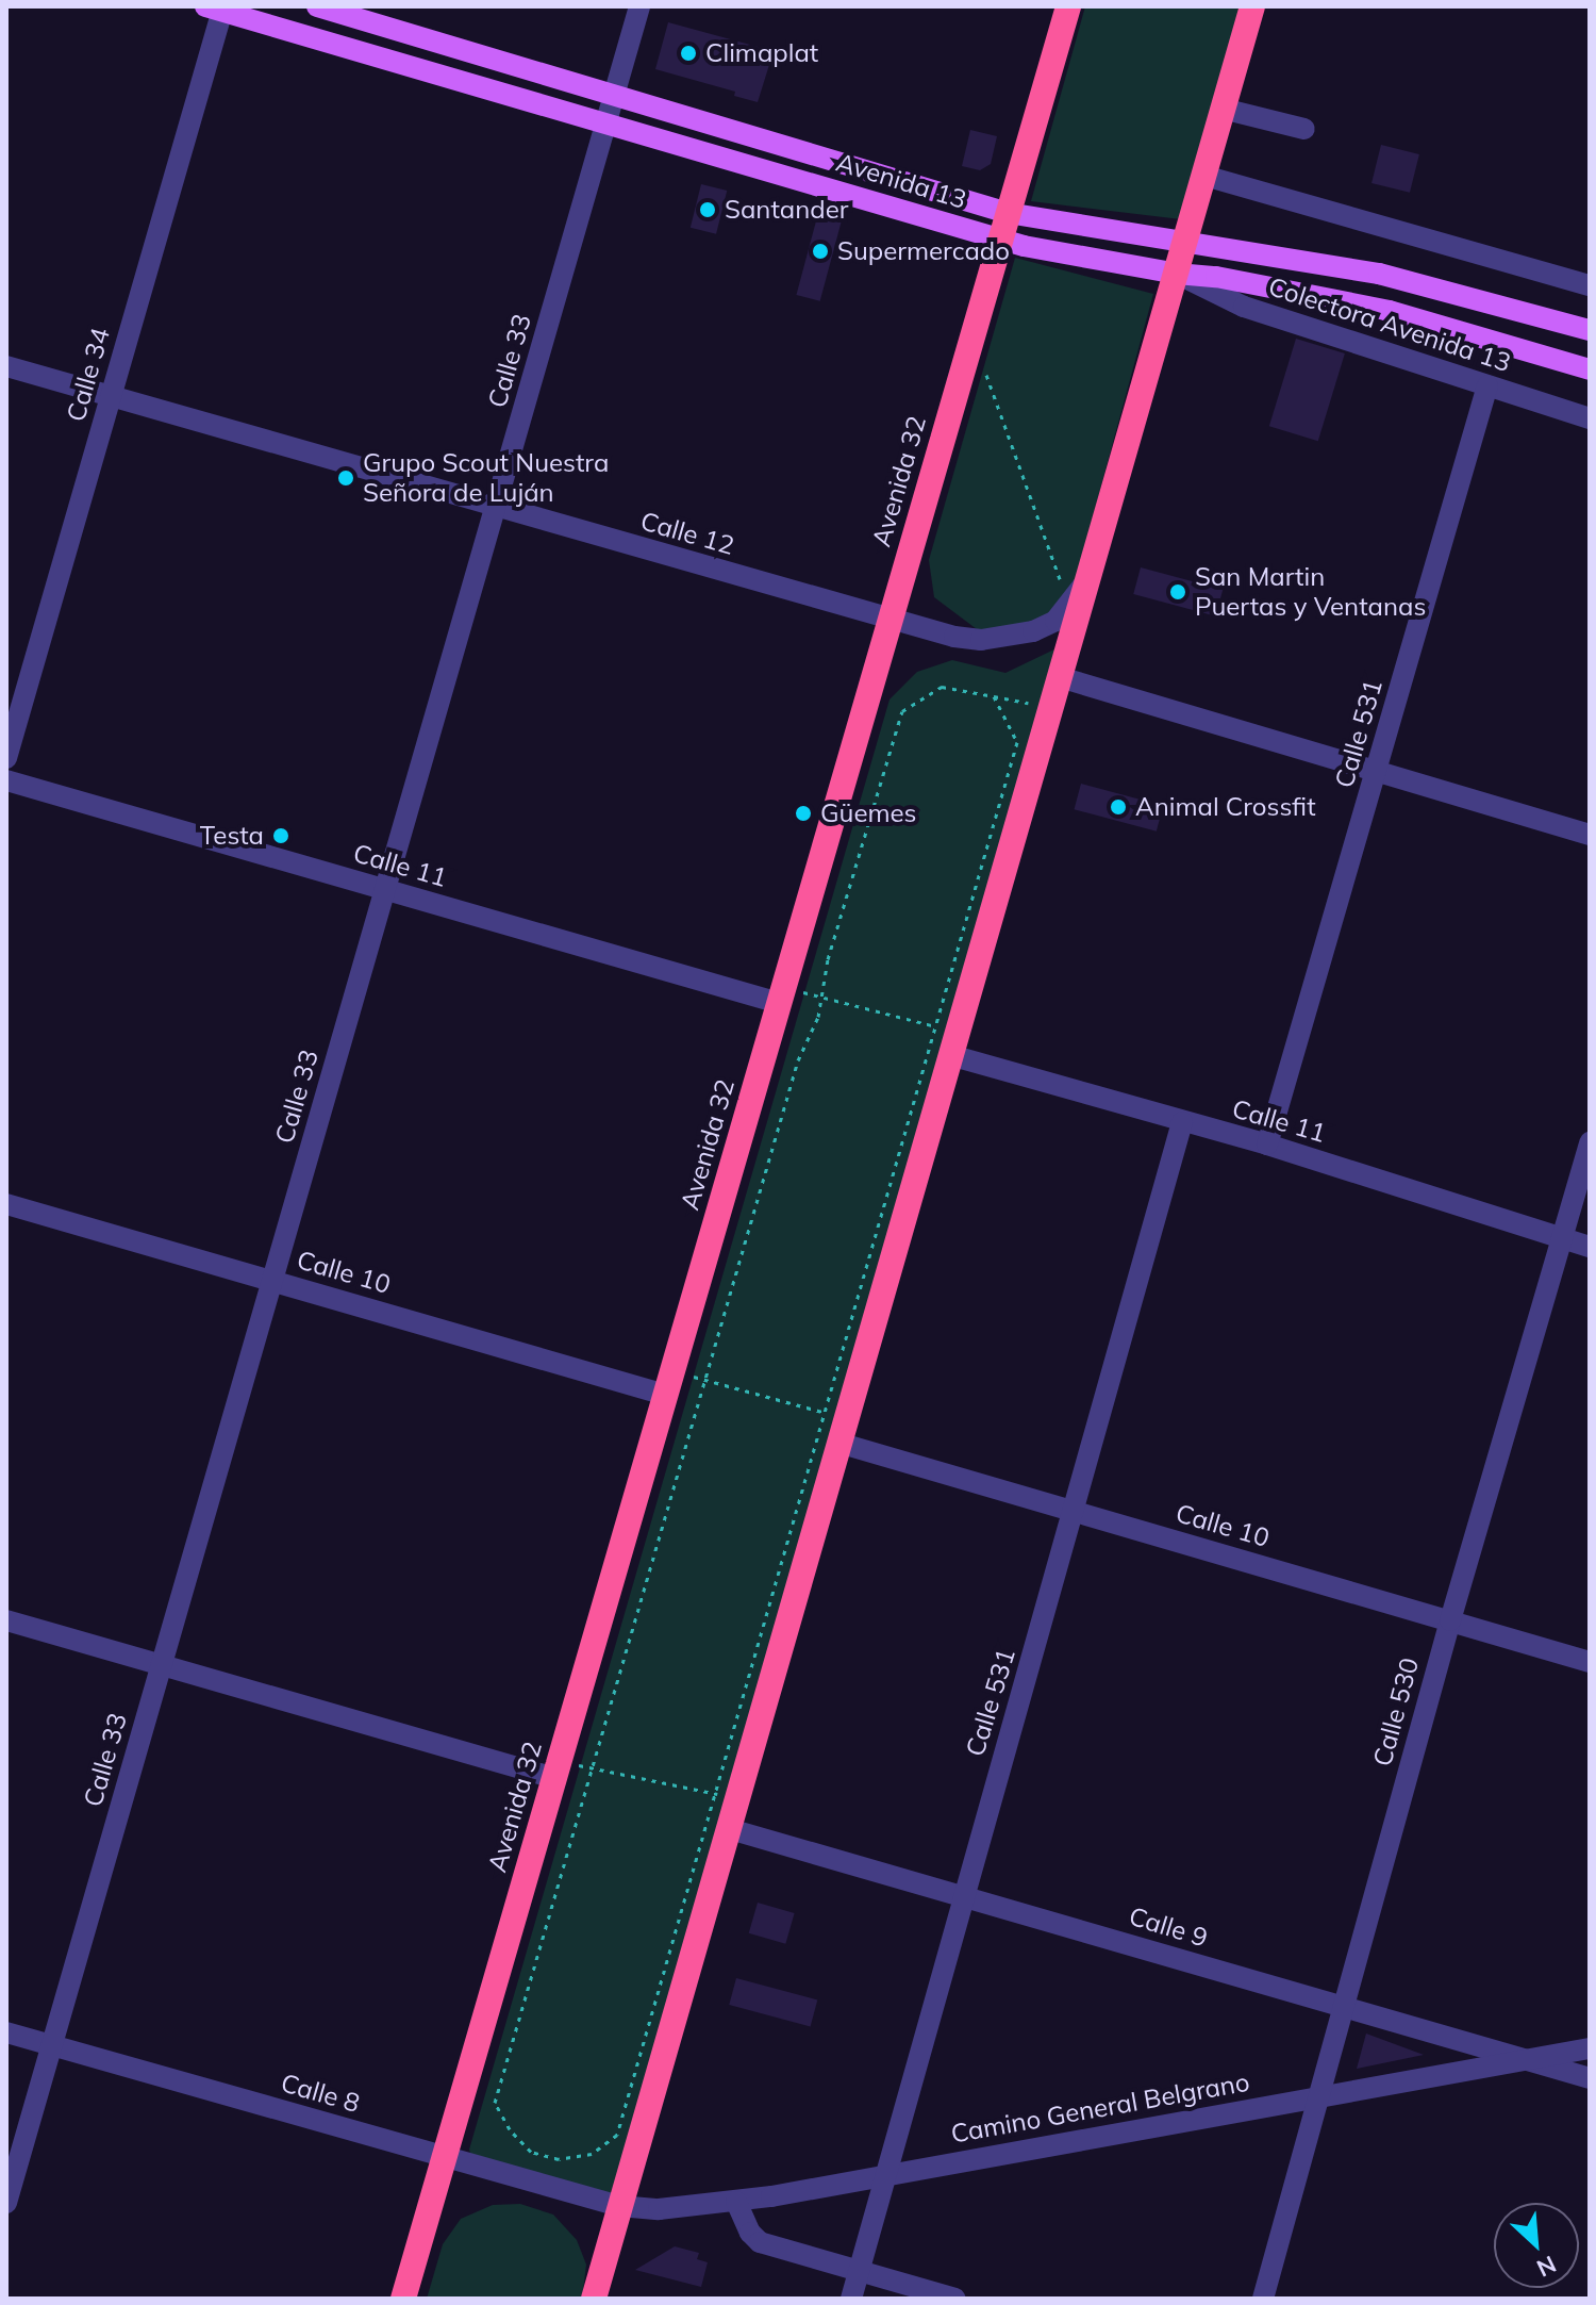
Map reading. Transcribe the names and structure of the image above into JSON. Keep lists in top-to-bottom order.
{
  "streets": {
    "highway": ["Avenida 32"],
    "main road": ["Avenida 13"],
    "street": [
      "Colectora Avenida 13",
      "Calle 33",
      "Calle 34",
      "Calle 12",
      "Calle 531",
      "Calle 11",
      "Calle 10",
      "Calle 530",
      "Calle 9",
      "Calle 8",
      "Camino General Belgrano"
    ]
  },
  "crossings": [
    ["Avenida 13", "Colectora Avenida 13"],
    ["Avenida 13", "Calle 33"],
    ["Avenida 13", "Calle 34"],
    ["Avenida 13", "Avenida 32"],
    ["Colectora Avenida 13", "Calle 531"],
    ["Calle 33", "Calle 12"],
    ["Calle 33", "Calle 11"],
    ["Calle 33", "Calle 10"],
    ["Calle 33", "Calle 8"],
    ["Calle 34", "Calle 12"],
    ["Avenida 32", "Calle 12"],
    ["Avenida 32", "Calle 11"],
    ["Avenida 32", "Calle 10"],
    ["Avenida 32", "Calle 8"],
    ["Calle 531", "Calle 11"],
    ["Calle 531", "Calle 10"],
    ["Calle 531", "Calle 9"],
    ["Calle 531", "Camino General Belgrano"],
    ["Calle 11", "Calle 530"],
    ["Calle 10", "Calle 530"],
    ["Calle 530", "Calle 9"],
    ["Calle 530", "Camino General Belgrano"],
    ["Calle 9", "Camino General Belgrano"],
    ["Calle 8", "Camino General Belgrano"]
  ],
  "places": [
    "Climaplat",
    "Santander",
    "Supermercado",
    "Grupo Scout Nuestra Señora de Luján",
    "San Martin Puertas y Ventanas",
    "Animal Crossfit",
    "Güemes",
    "Testa"
  ],
  "north": "bottom right"
}
